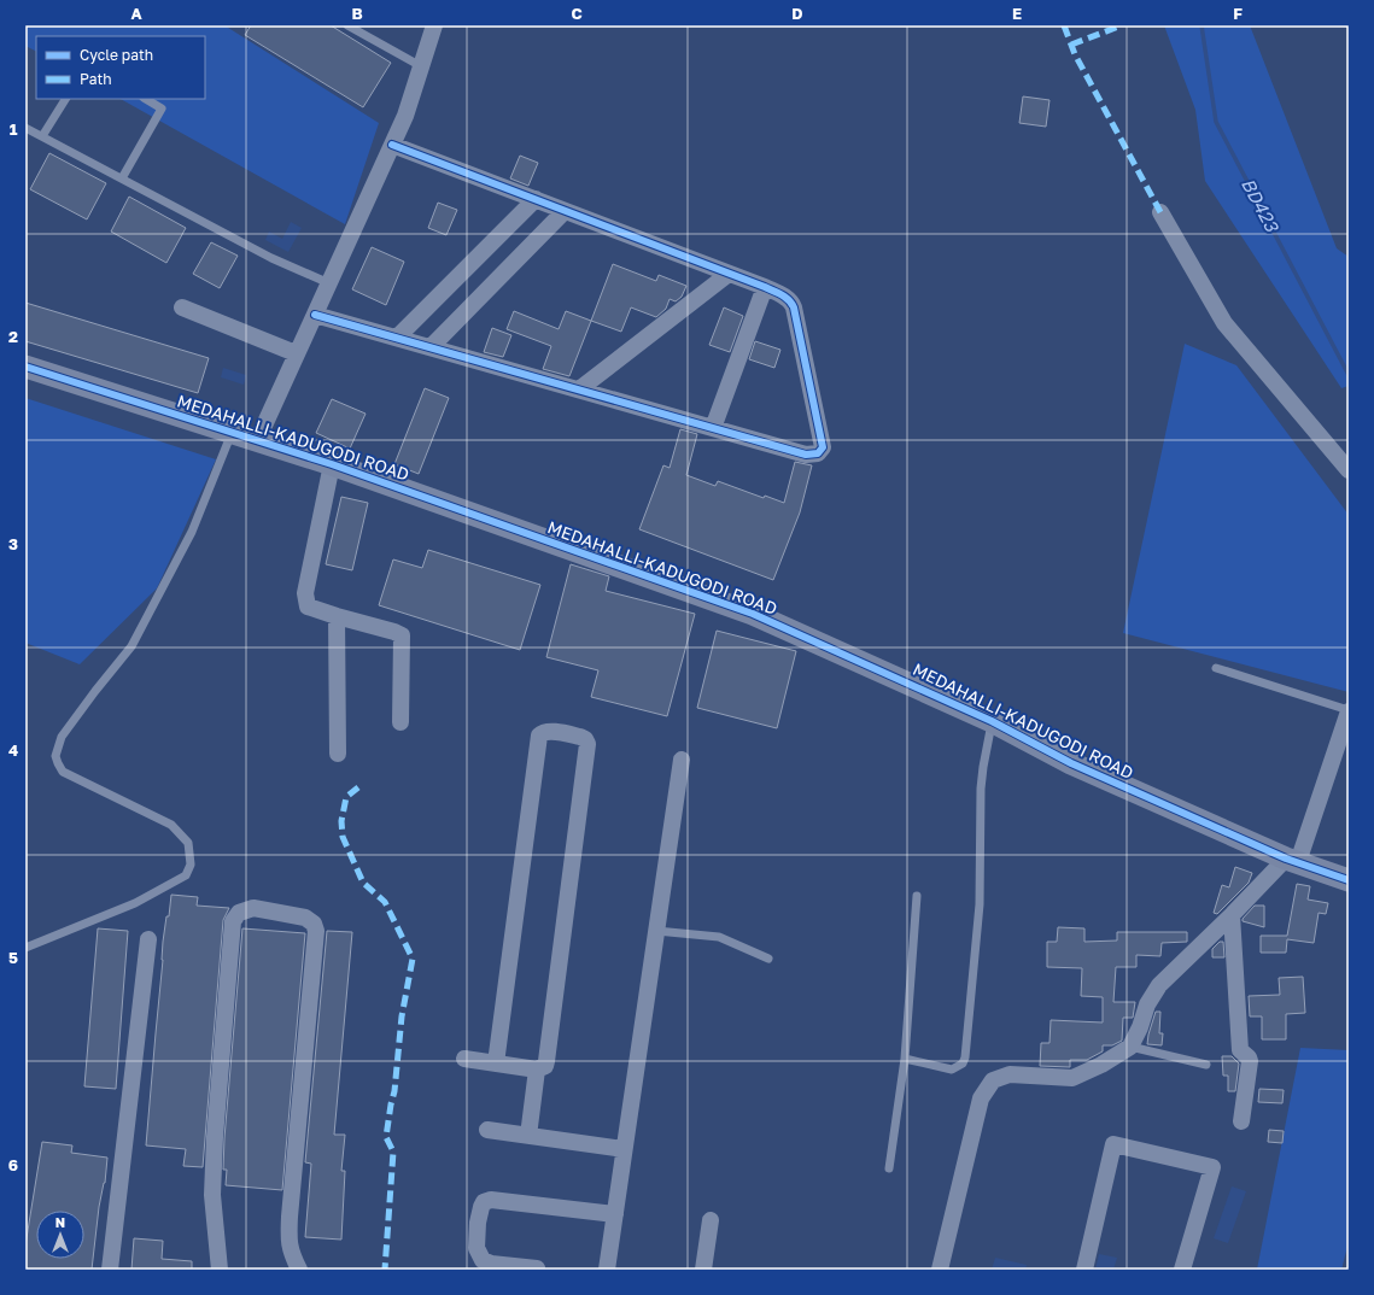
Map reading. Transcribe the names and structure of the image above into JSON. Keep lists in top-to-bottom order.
{
  "streets": {
    "street": ["MEDAHALLI-KADUGODI ROAD"]
  },
  "water": ["BD423"],
  "legend": ["Cycle path", "Path"],
  "north": "top",
  "grid": {
    "columns": [
      "A",
      "B",
      "C",
      "D",
      "E",
      "F"
    ],
    "rows": [
      "1",
      "2",
      "3",
      "4",
      "5",
      "6"
    ]
  }
}
